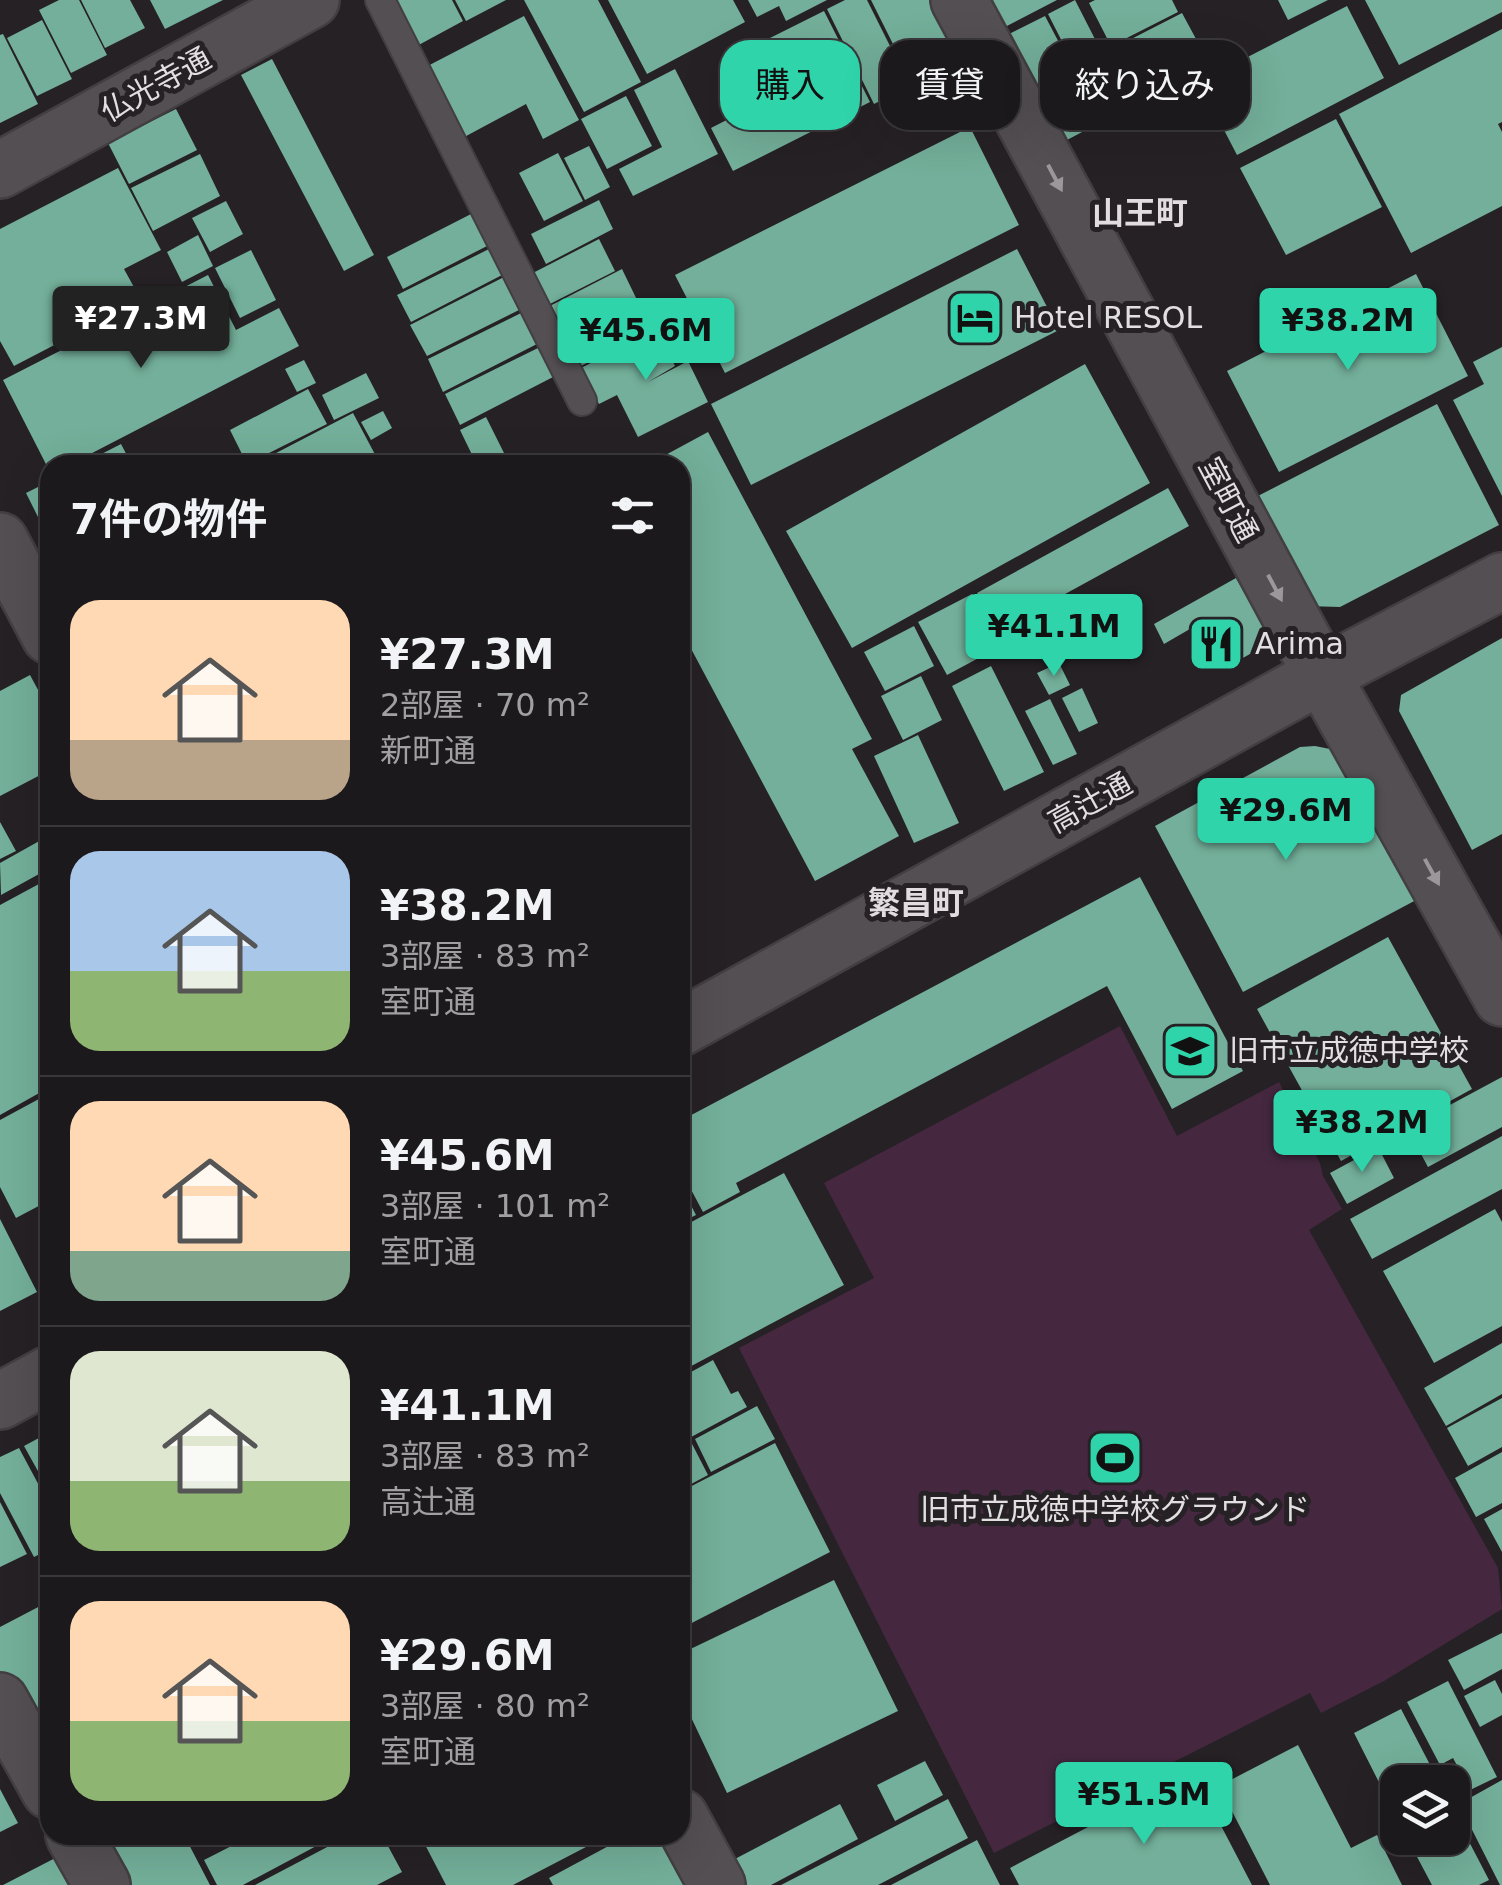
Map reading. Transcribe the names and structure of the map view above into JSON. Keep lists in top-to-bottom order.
{
  "streets": {
    "street": ["仏光寺通", "室町通", "高辻通"]
  },
  "crossings": [
    ["室町通", "高辻通"]
  ],
  "one_way": ["室町通"],
  "districts": ["山王町", "繁昌町"],
  "places": {
    "hotel": ["Hotel RESOL"],
    "restaurant": ["Arima"],
    "school or university": ["旧市立成徳中学校"],
    "sports": ["旧市立成徳中学校グラウンド"]
  },
  "page": {
    "chip": ["購入", "賃貸", "絞り込み"],
    "price": [
      "¥27.3M",
      "¥38.2M",
      "¥45.6M",
      "¥41.1M",
      "¥29.6M",
      "¥38.2M",
      "¥51.5M"
    ],
    "heading": "7件の物件",
    "list": [
      {
        "name": "¥27.3M",
        "note": "2部屋 · 70 m² · 新町通"
      },
      {
        "name": "¥38.2M",
        "note": "3部屋 · 83 m² · 室町通"
      },
      {
        "name": "¥45.6M",
        "note": "3部屋 · 101 m² · 室町通"
      },
      {
        "name": "¥41.1M",
        "note": "3部屋 · 83 m² · 高辻通"
      },
      {
        "name": "¥29.6M",
        "note": "3部屋 · 80 m² · 室町通"
      }
    ]
  }
}
